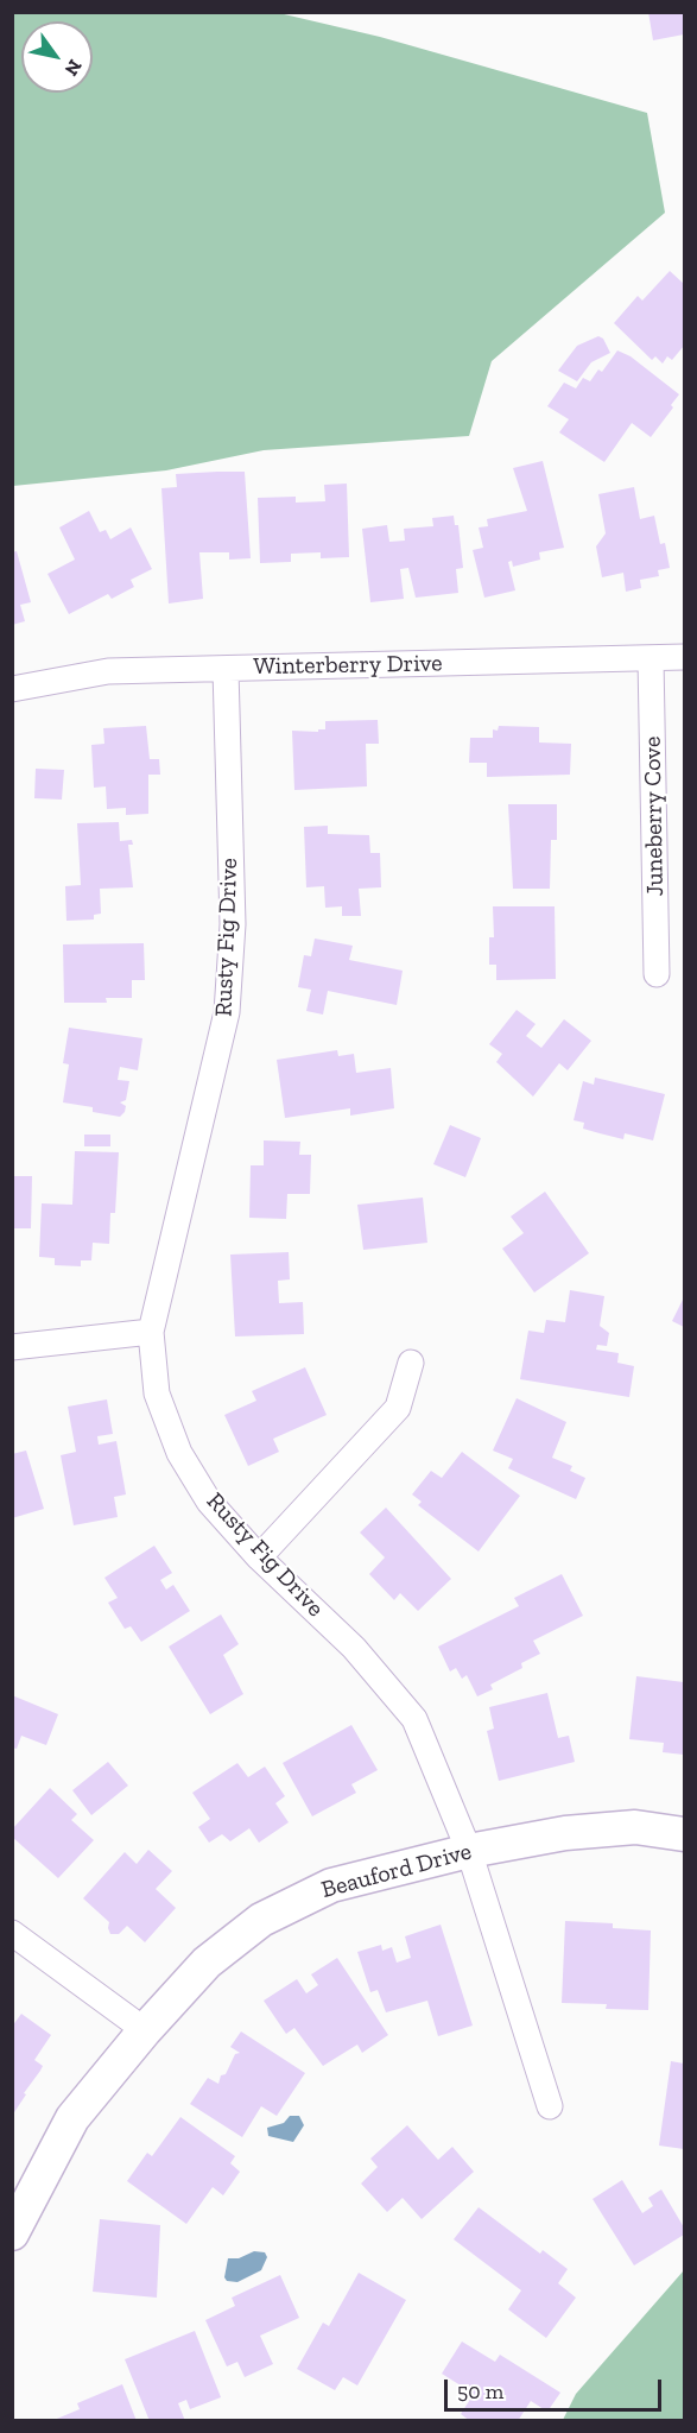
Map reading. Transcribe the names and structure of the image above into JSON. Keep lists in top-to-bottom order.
{
  "streets": {
    "street": [
      "Winterberry Drive",
      "Juneberry Cove",
      "Rusty Fig Drive",
      "Beauford Drive"
    ]
  },
  "crossings": [
    ["Winterberry Drive", "Juneberry Cove"],
    ["Winterberry Drive", "Rusty Fig Drive"],
    ["Rusty Fig Drive", "Beauford Drive"]
  ],
  "scale_bar": "50 m",
  "north": "bottom right"
}
